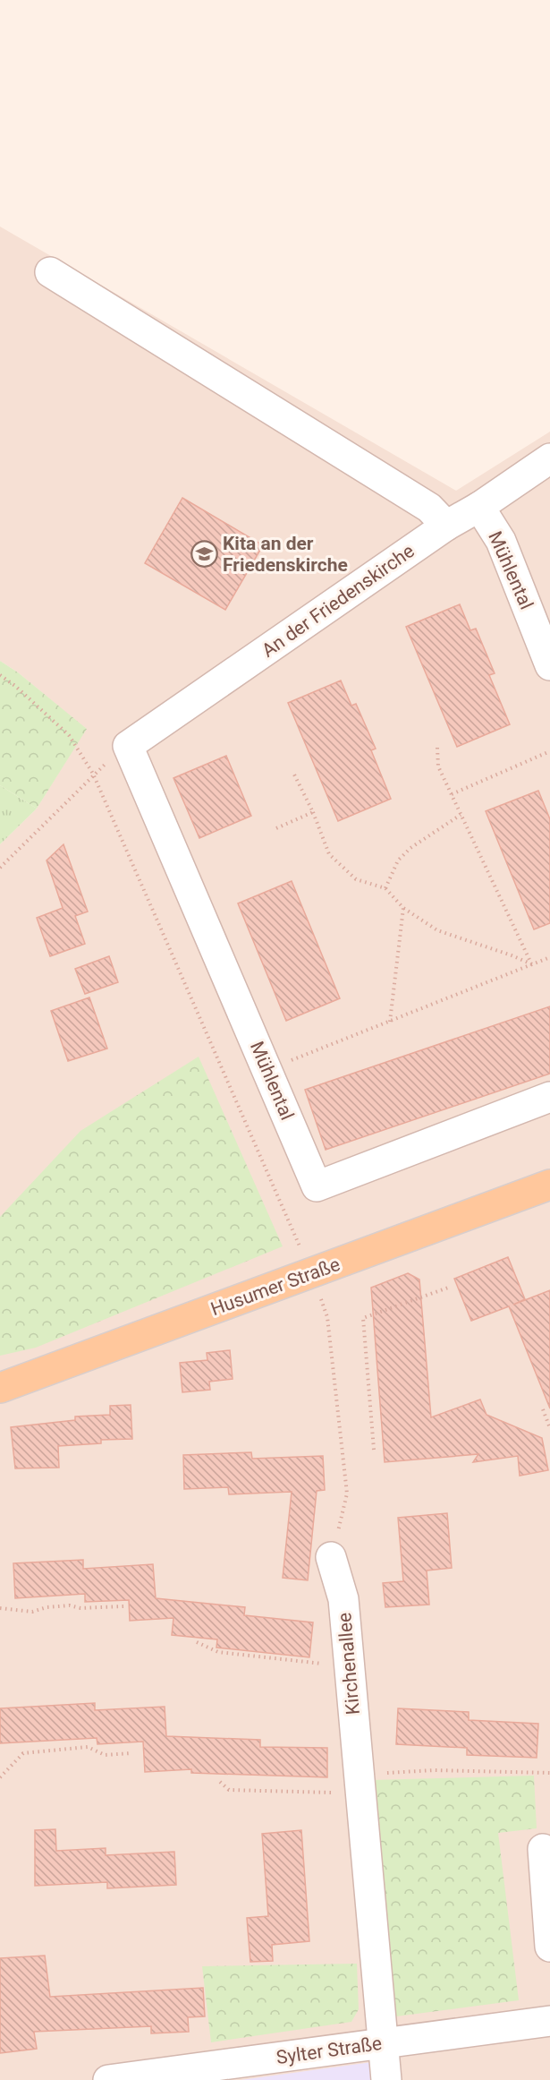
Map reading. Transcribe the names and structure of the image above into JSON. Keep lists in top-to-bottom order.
{
  "streets": {
    "main road": ["Husumer Straße"],
    "street": [
      "Mühlental",
      "An der Friedenskirche",
      "Kirchenallee",
      "Sylter Straße"
    ]
  },
  "crossings": [
    ["Mühlental", "An der Friedenskirche"],
    ["Kirchenallee", "Sylter Straße"]
  ],
  "places": {
    "school or university": ["Kita an der Friedenskirche"]
  }
}
